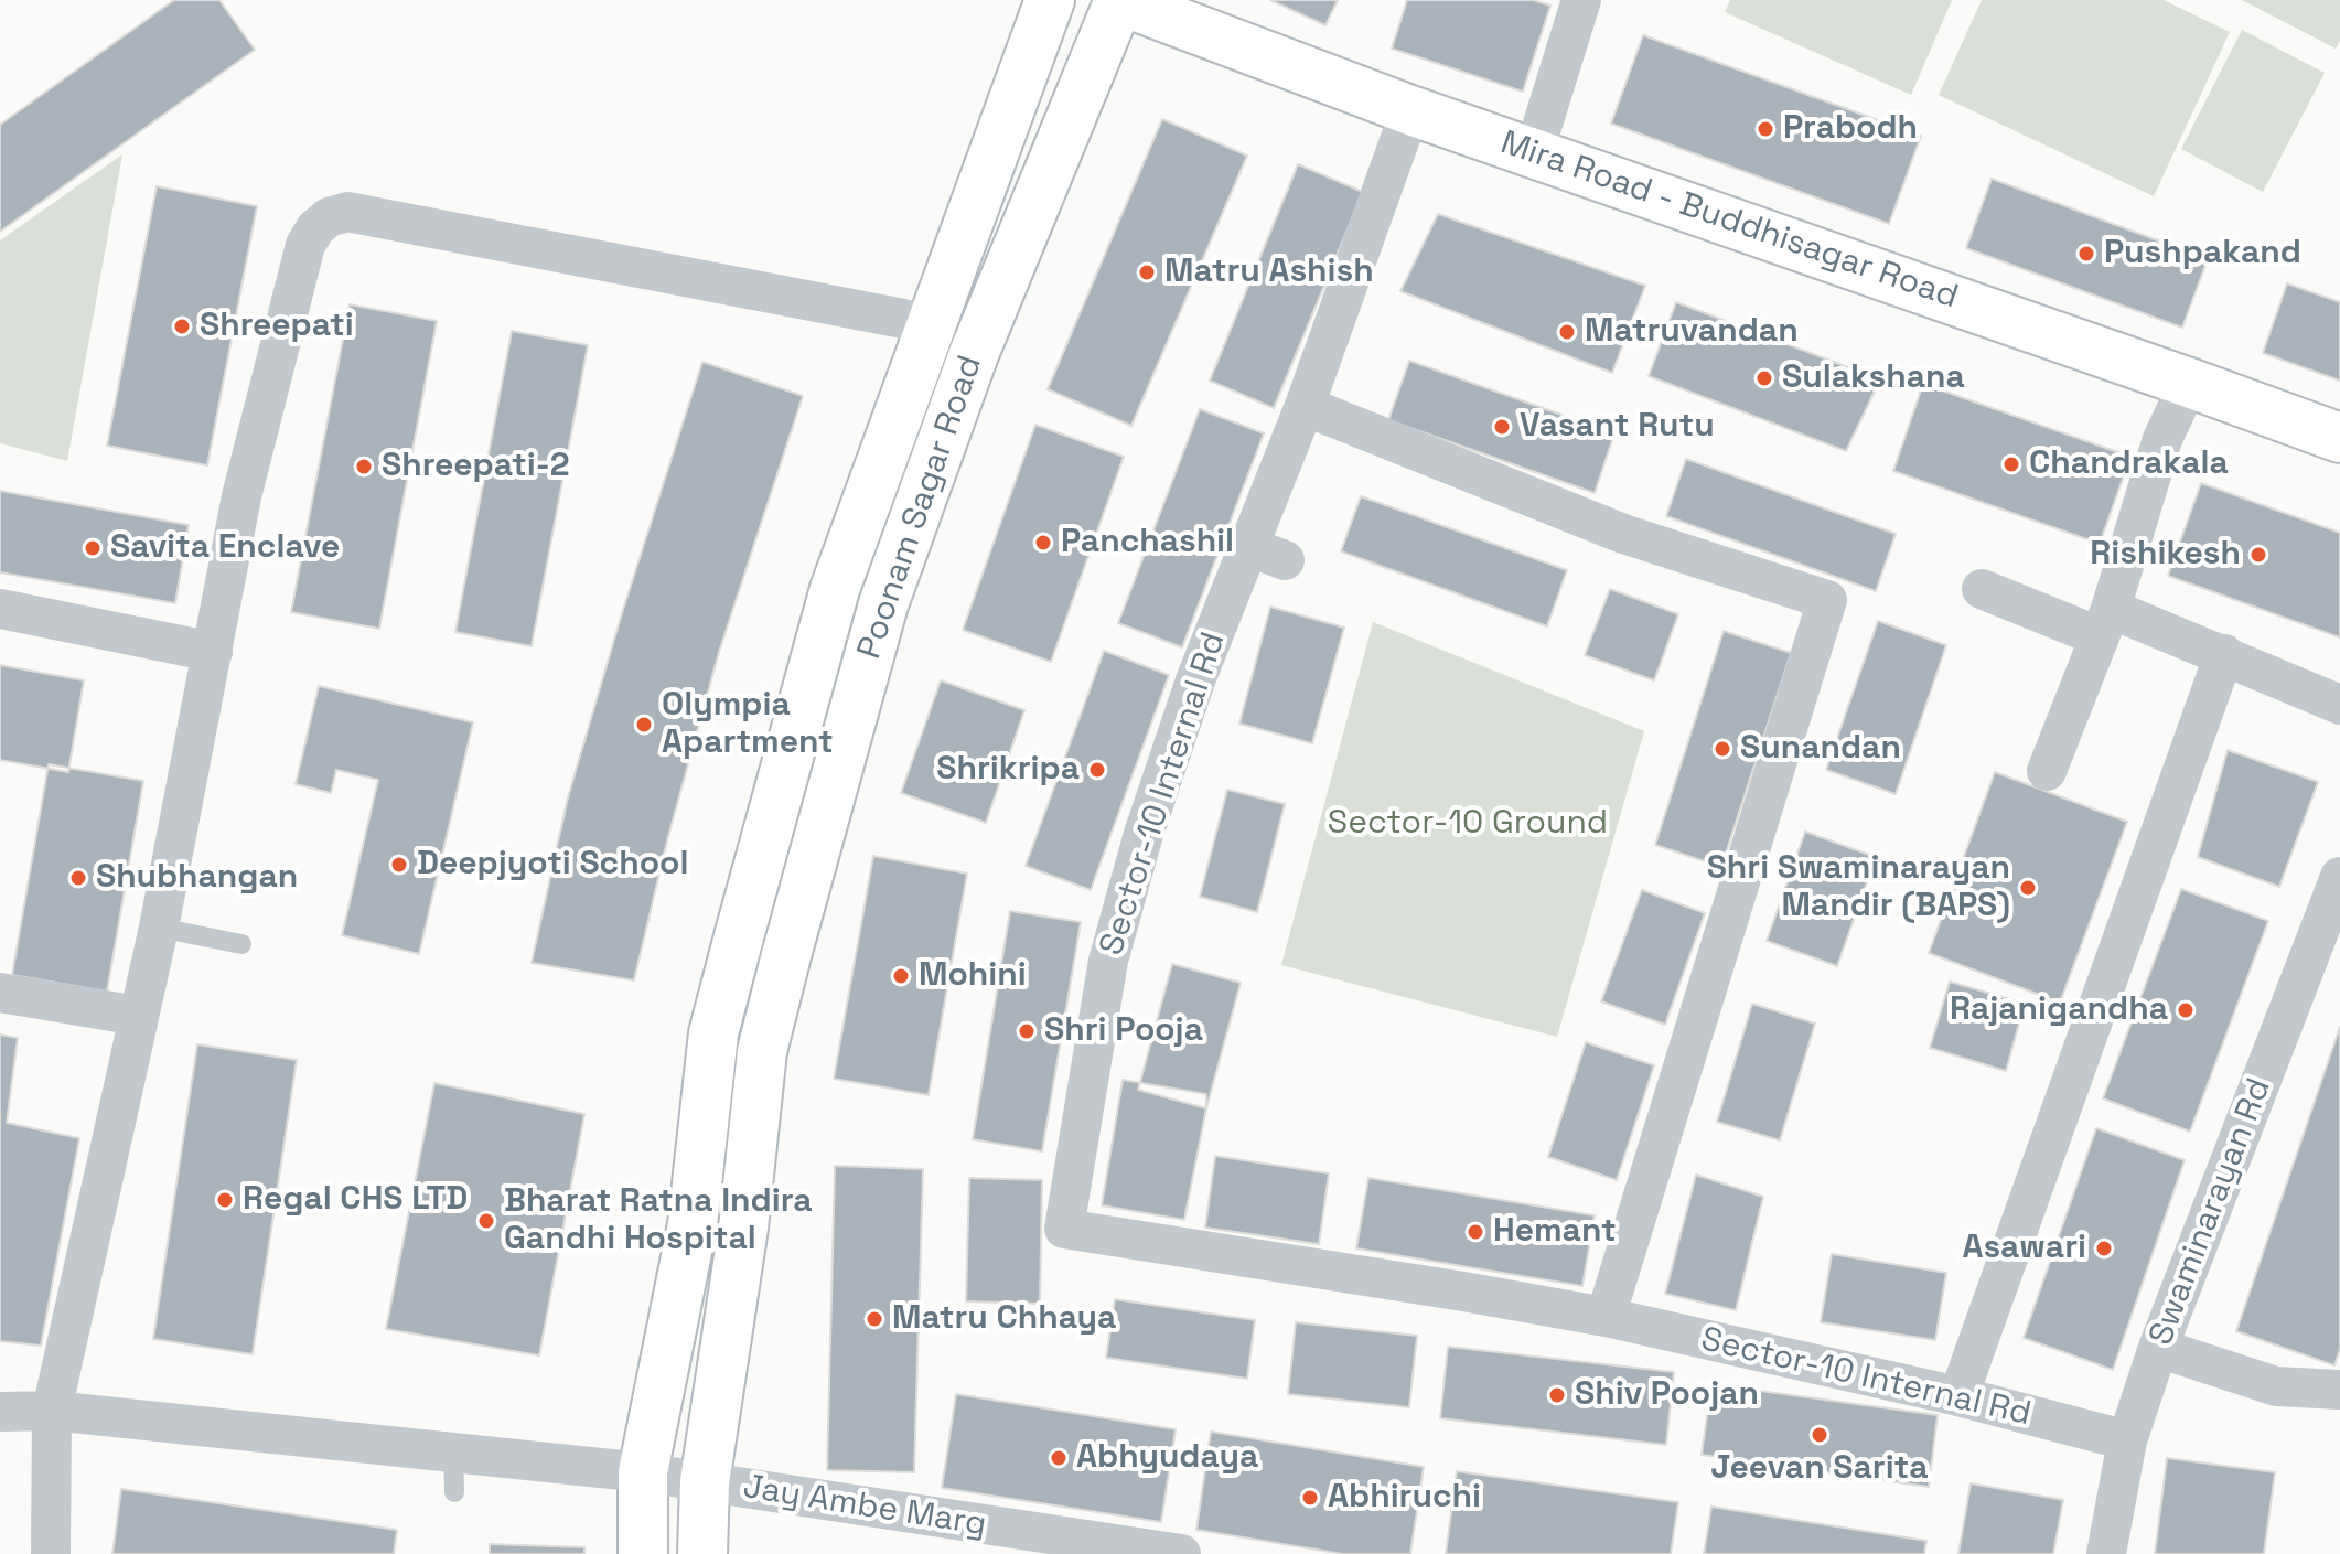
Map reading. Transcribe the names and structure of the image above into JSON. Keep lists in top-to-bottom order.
{
  "streets": {
    "main road": ["Mira Road - Buddhisagar Road", "Poonam Sagar Road"],
    "street": ["Sector-10 Internal Rd", "Swaminarayan Rd", "Jay Ambe Marg"]
  },
  "crossings": [
    ["Mira Road - Buddhisagar Road", "Poonam Sagar Road"],
    ["Mira Road - Buddhisagar Road", "Sector-10 Internal Rd"],
    ["Poonam Sagar Road", "Jay Ambe Marg"],
    ["Sector-10 Internal Rd", "Swaminarayan Rd"]
  ],
  "parks": ["Sector-10 Ground"],
  "places": [
    "Prabodh",
    "Pushpakand",
    "Matru Ashish",
    "Shreepati",
    "Matruvandan",
    "Sulakshana",
    "Vasant Rutu",
    "Chandrakala",
    "Shreepati-2",
    "Panchashil",
    "Savita Enclave",
    "Rishikesh",
    "Olympia Apartment",
    "Sunandan",
    "Shrikripa",
    "Deepjyoti School",
    "Shubhangan",
    "Shri Swaminarayan Mandir (BAPS)",
    "Mohini",
    "Rajanigandha",
    "Shri Pooja",
    "Regal CHS LTD",
    "Bharat Ratna Indira Gandhi Hospital",
    "Hemant",
    "Asawari",
    "Matru Chhaya",
    "Shiv Poojan",
    "Jeevan Sarita",
    "Abhyudaya",
    "Abhiruchi"
  ]
}
